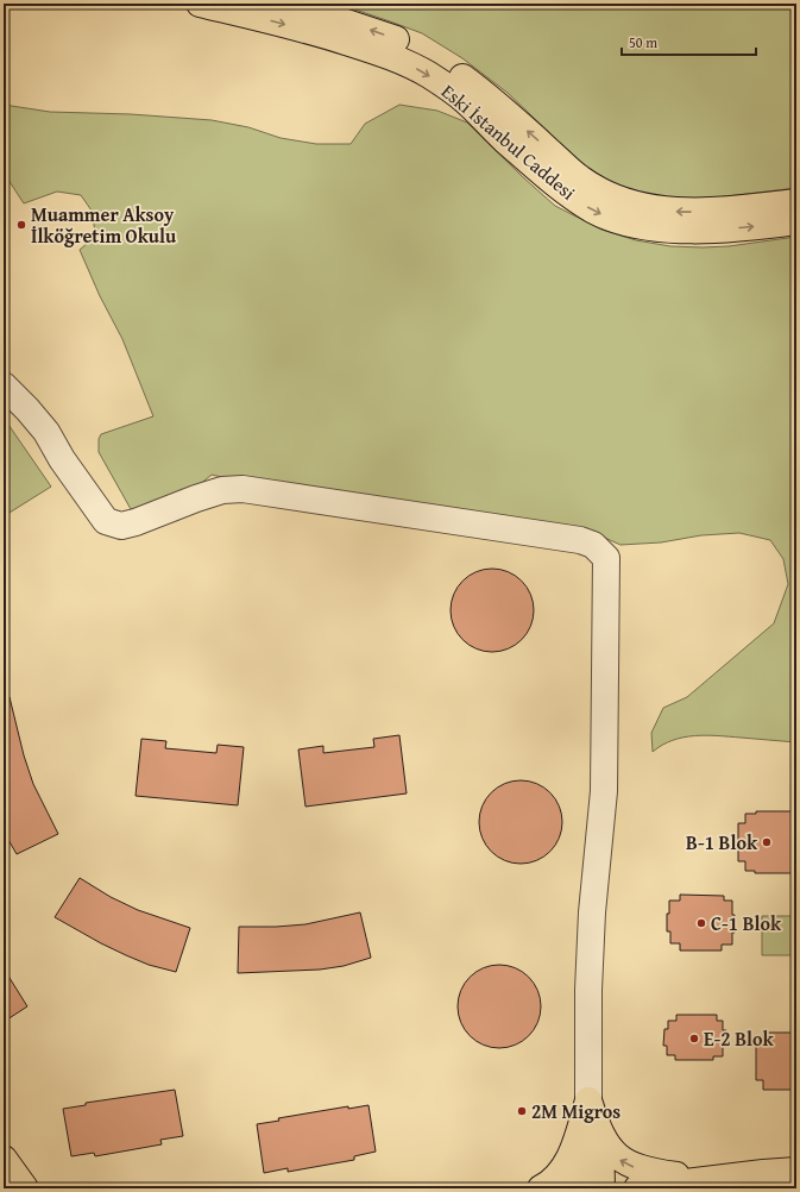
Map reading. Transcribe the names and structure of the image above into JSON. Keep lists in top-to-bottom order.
{
  "streets": {
    "main road": ["Eski İstanbul Caddesi"]
  },
  "places": [
    "Muammer Aksoy İlköğretim Okulu",
    "B-1 Blok",
    "C-1 Blok",
    "E-2 Blok",
    "2M Migros"
  ],
  "scale_bar": "50 m"
}
